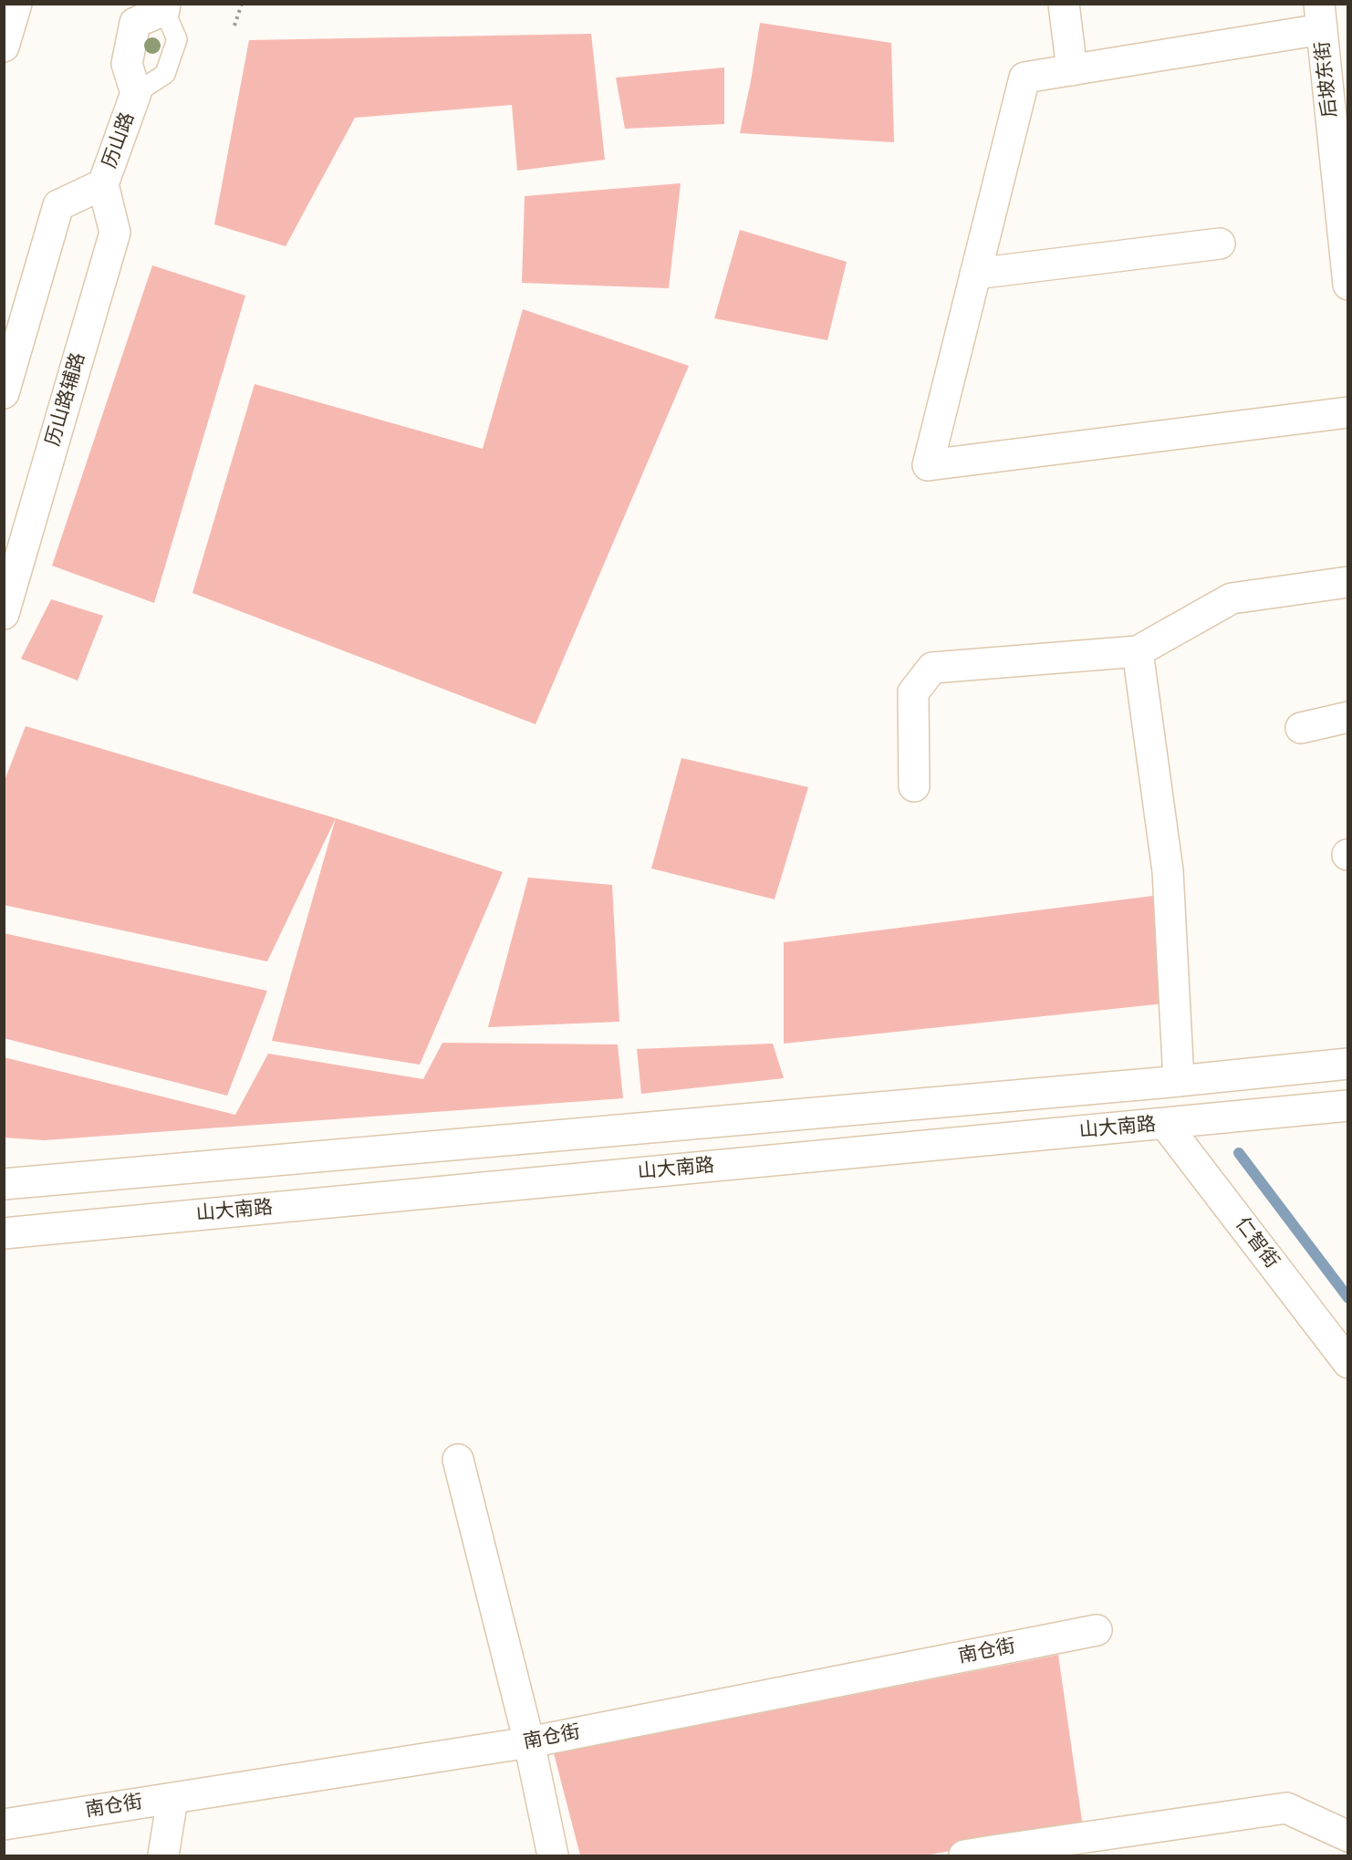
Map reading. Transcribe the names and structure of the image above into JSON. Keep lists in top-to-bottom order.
{
  "streets": {
    "street": [
      "后坡东街",
      "历山路",
      "历山路辅路",
      "山大南路",
      "仁智街",
      "南仓街"
    ]
  },
  "crossings": [
    ["历山路", "历山路辅路"],
    ["山大南路", "仁智街"]
  ]
}
